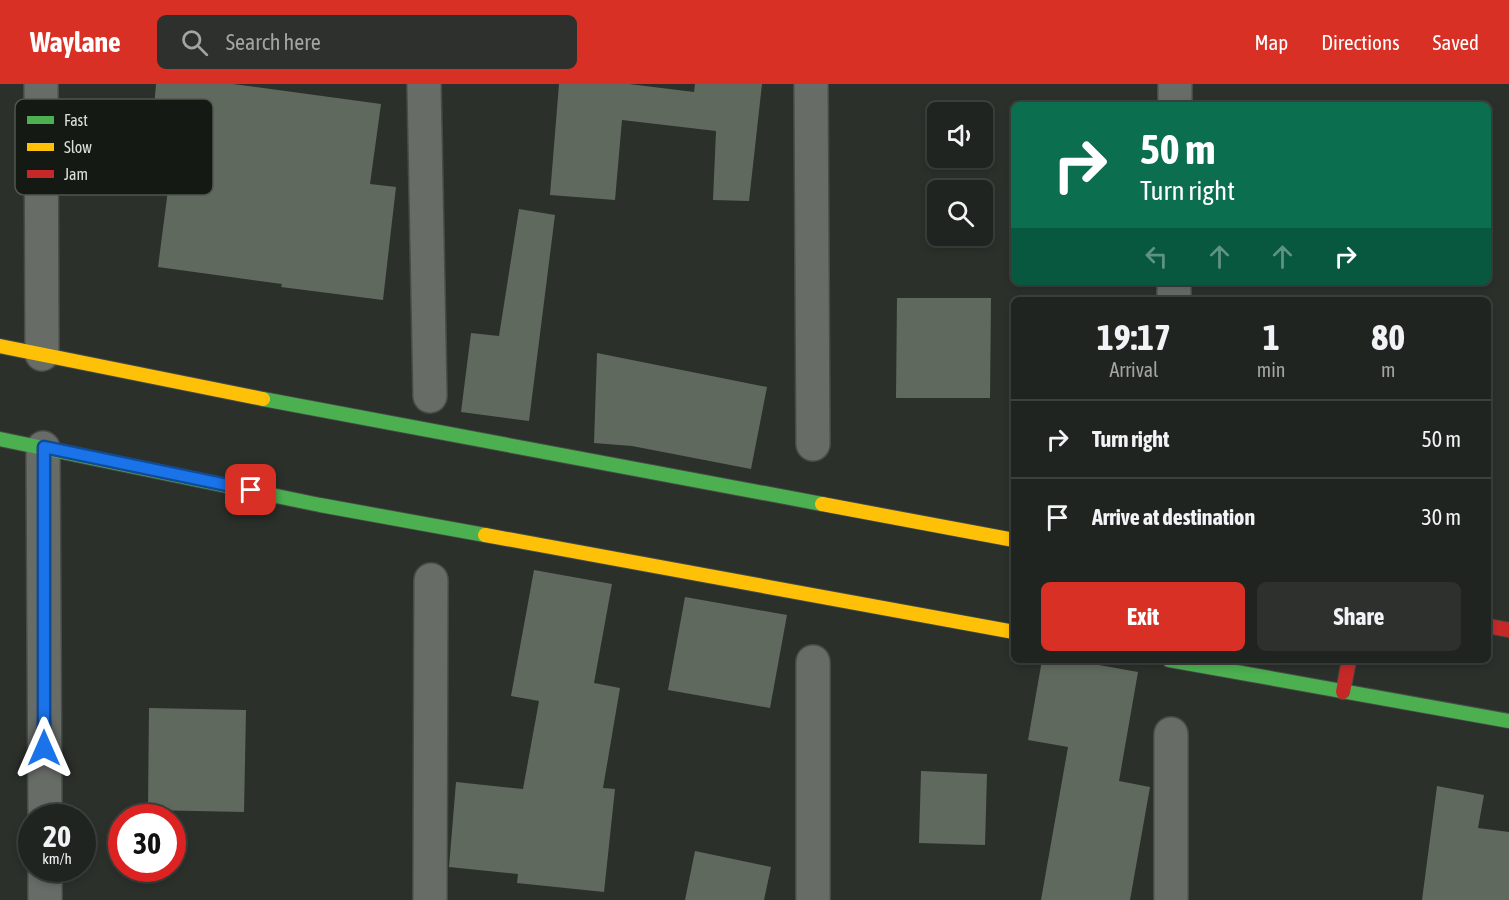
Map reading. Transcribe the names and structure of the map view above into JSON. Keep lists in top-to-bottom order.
{
  "legend": ["Fast", "Slow", "Jam"],
  "page": {
    "header": "Waylane",
    "search": "Search here",
    "nav": ["Map", "Directions", "Saved"],
    "turn": ["50 m", "Turn right"],
    "eta": [
      "19:17",
      "Arrival",
      "1",
      "min",
      "80",
      "m"
    ],
    "list": [
      {
        "name": "Turn right",
        "value": "50 m"
      },
      {
        "name": "Arrive at destination",
        "value": "30 m"
      }
    ],
    "buttons": ["Exit", "Share"],
    "speed": "20 km/h",
    "limit": "30"
  }
}
